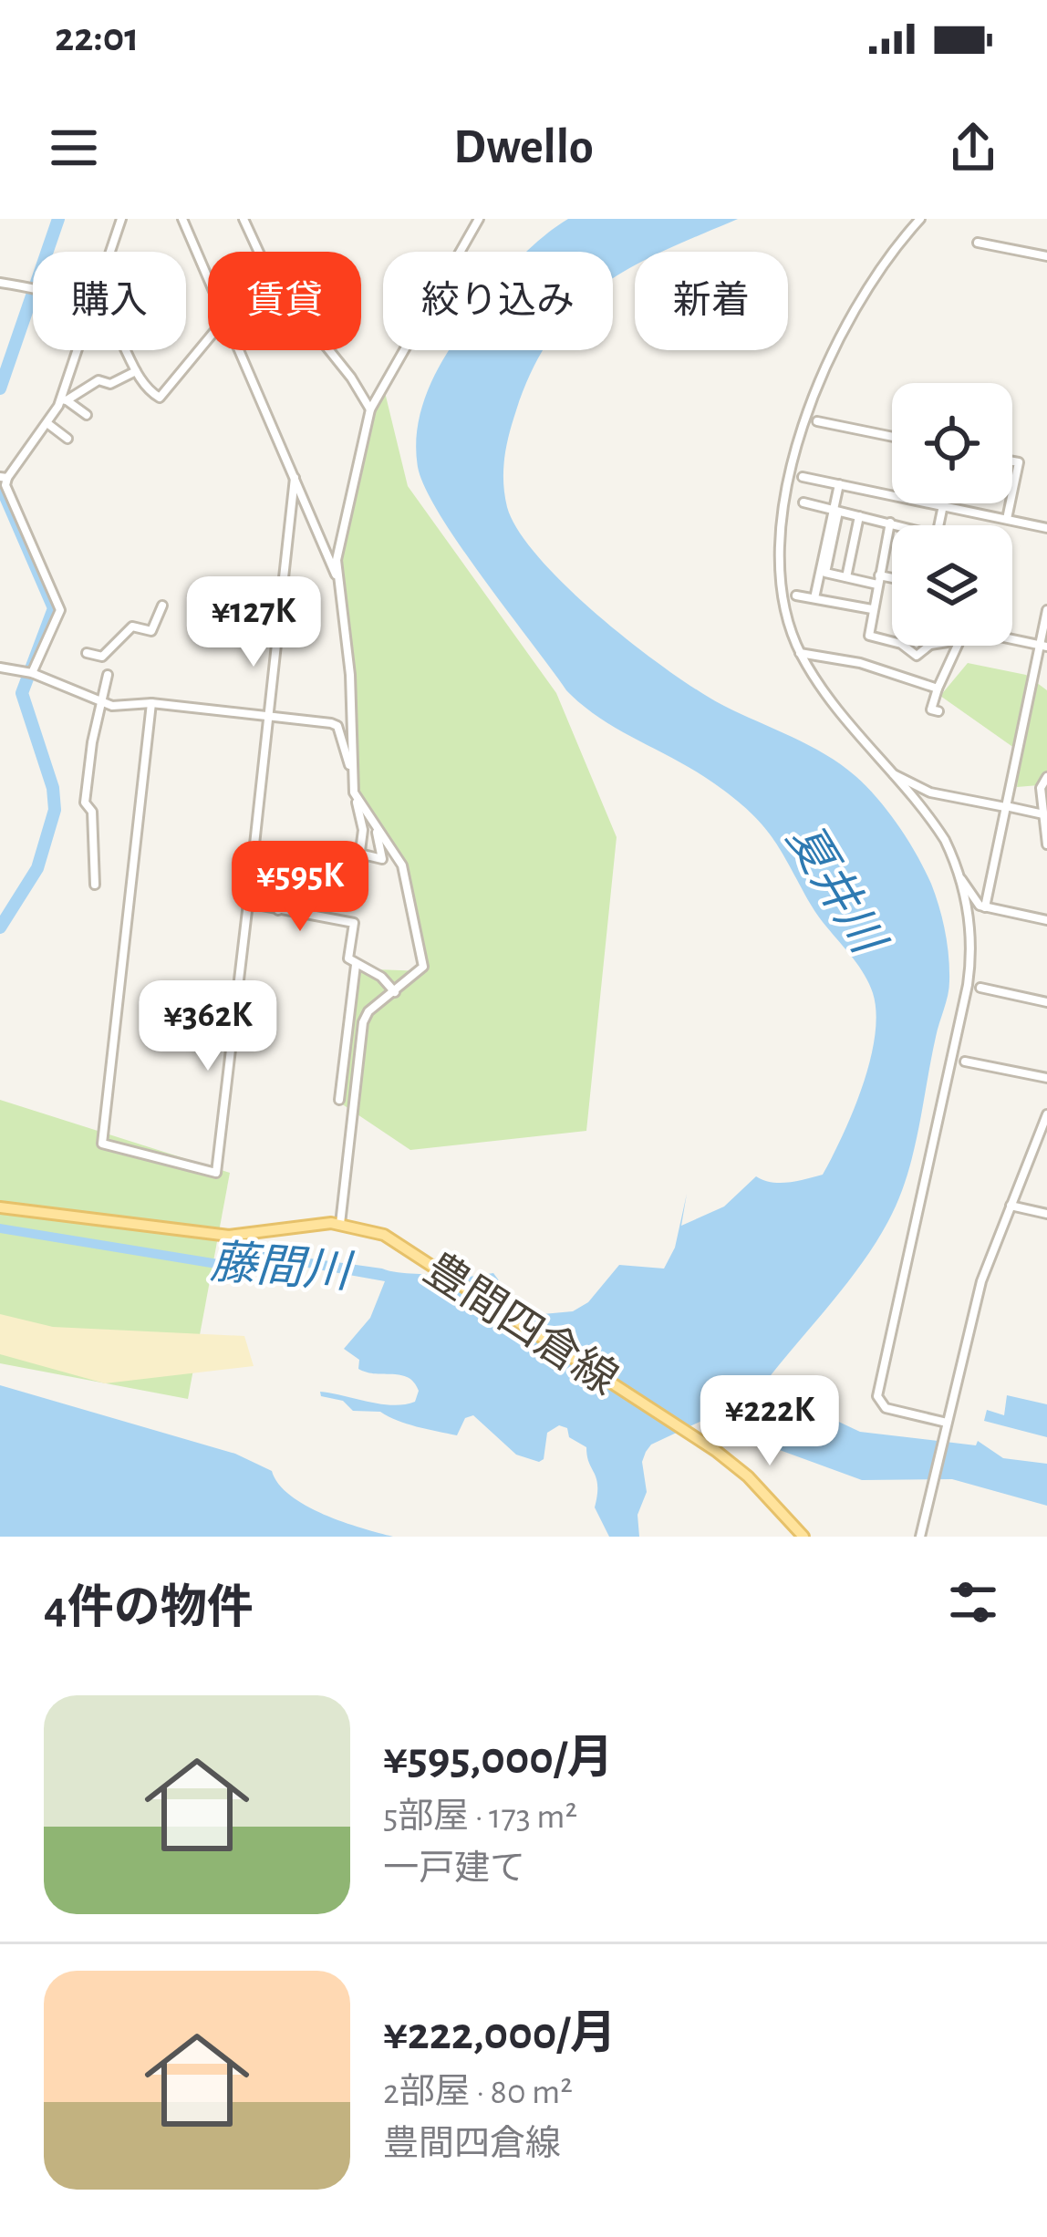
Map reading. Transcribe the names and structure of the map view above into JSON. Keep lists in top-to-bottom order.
{
  "streets": {
    "main road": ["豊間四倉線"]
  },
  "water": ["夏井川", "藤間川"],
  "page": {
    "status": "22:01",
    "header": "Dwello",
    "chip": [
      "購入",
      "賃貸",
      "絞り込み",
      "新着"
    ],
    "price": [
      "¥127K",
      "¥595K",
      "¥362K",
      "¥222K"
    ],
    "heading": "4件の物件",
    "list": [
      {
        "name": "¥595,000/月",
        "note": "5部屋 · 173 m² · 一戸建て"
      },
      {
        "name": "¥222,000/月",
        "note": "2部屋 · 80 m² · 豊間四倉線"
      }
    ]
  }
}
